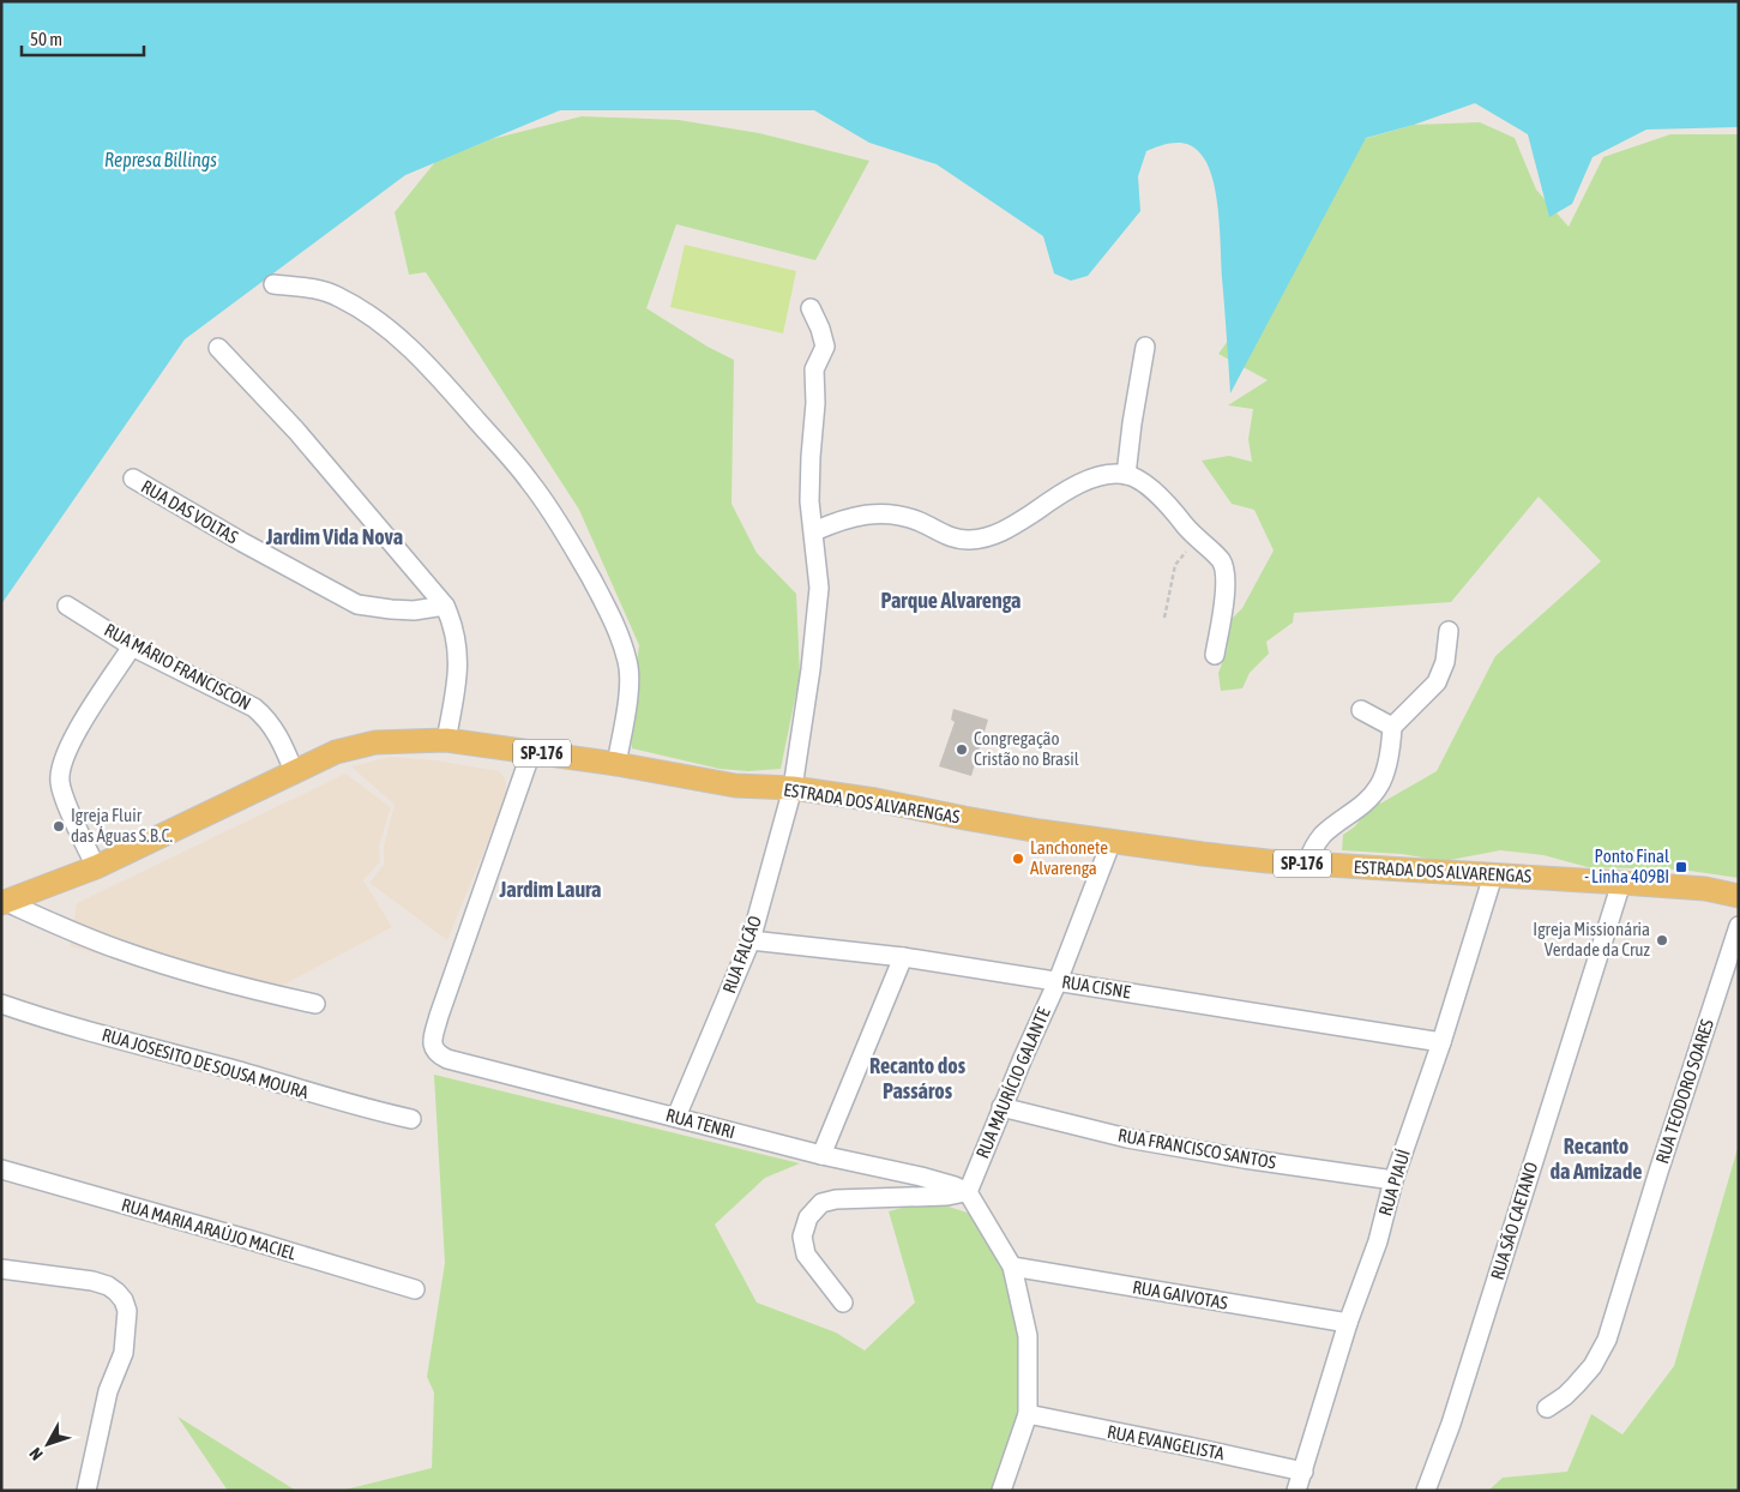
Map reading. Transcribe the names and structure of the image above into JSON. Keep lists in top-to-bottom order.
{
  "streets": {
    "main road": ["SP-176", "ESTRADA DOS ALVARENGAS"],
    "street": [
      "RUA DAS VOLTAS",
      "RUA MÁRIO FRANCISCON",
      "RUA FALCÃO",
      "RUA CISNE",
      "RUA JOSESITO DE SOUSA MOURA",
      "RUA MAURÍCIO GALANTE",
      "RUA TEODORO SOARES",
      "RUA TENRI",
      "RUA FRANCISCO SANTOS",
      "RUA PIAUÍ",
      "RUA SÃO CAETANO",
      "RUA MARIA ARAÚJO MACIEL",
      "RUA GAIVOTAS",
      "RUA EVANGELISTA"
    ]
  },
  "crossings": [
    ["RUA MÁRIO FRANCISCON", "ESTRADA DOS ALVARENGAS"],
    ["ESTRADA DOS ALVARENGAS", "RUA FALCÃO"],
    ["ESTRADA DOS ALVARENGAS", "RUA MAURÍCIO GALANTE"],
    ["ESTRADA DOS ALVARENGAS", "RUA TENRI"],
    ["ESTRADA DOS ALVARENGAS", "RUA PIAUÍ"],
    ["ESTRADA DOS ALVARENGAS", "RUA SÃO CAETANO"],
    ["RUA FALCÃO", "RUA CISNE"],
    ["RUA FALCÃO", "RUA TENRI"],
    ["RUA CISNE", "RUA MAURÍCIO GALANTE"],
    ["RUA CISNE", "RUA PIAUÍ"],
    ["RUA MAURÍCIO GALANTE", "RUA TENRI"],
    ["RUA MAURÍCIO GALANTE", "RUA FRANCISCO SANTOS"],
    ["RUA FRANCISCO SANTOS", "RUA PIAUÍ"],
    ["RUA PIAUÍ", "RUA GAIVOTAS"],
    ["RUA PIAUÍ", "RUA EVANGELISTA"]
  ],
  "districts": [
    "Jardim Vida Nova",
    "Parque Alvarenga",
    "Jardim Laura",
    "Recanto dos Passáros",
    "Recanto da Amizade"
  ],
  "water": ["Represa Billings"],
  "places": {
    "other": [
      "Congregação Cristão no Brasil",
      "Igreja Fluir das Águas S.B.C.",
      "Lanchonete Alvarenga",
      "Igreja Missionária Verdade da Cruz"
    ],
    "transit": ["Ponto Final - Linha 409BI"]
  },
  "scale_bar": "50 m",
  "north": "bottom left"
}
